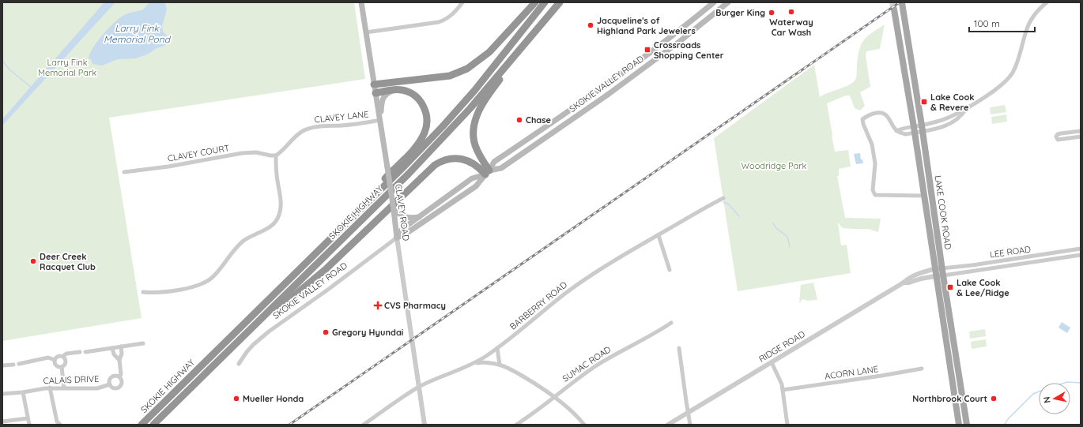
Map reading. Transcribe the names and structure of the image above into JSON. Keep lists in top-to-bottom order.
{
  "streets": {
    "highway": ["SKOKIE HIGHWAY"],
    "main road": ["SKOKIE VALLEY ROAD", "CLAVEY ROAD", "LAKE COOK ROAD"],
    "street": [
      "CLAVEY LANE",
      "CLAVEY COURT",
      "LEE ROAD",
      "BARBERRY ROAD",
      "RIDGE ROAD",
      "SUMAC ROAD",
      "ACORN LANE",
      "CALAIS DRIVE"
    ]
  },
  "crossings": [
    ["SKOKIE VALLEY ROAD", "CLAVEY ROAD"],
    ["CLAVEY LANE", "CLAVEY COURT"],
    ["CLAVEY LANE", "CLAVEY ROAD"],
    ["CLAVEY ROAD", "BARBERRY ROAD"],
    ["LAKE COOK ROAD", "LEE ROAD"],
    ["LAKE COOK ROAD", "RIDGE ROAD"],
    ["LEE ROAD", "RIDGE ROAD"]
  ],
  "water": ["Larry Fink Memorial Pond"],
  "parks": ["Larry Fink Memorial Park", "Woodridge Park"],
  "places": {
    "other": [
      "Waterway Car Wash",
      "Burger King",
      "Jacqueline's of Highland Park Jewelers",
      "Chase",
      "Deer Creek Racquet Club",
      "Gregory Hyundai",
      "Mueller Honda",
      "Northbrook Court"
    ],
    "transit": ["Crossroads Shopping Center", "Lake Cook & Revere", "Lake Cook & Lee/Ridge"],
    "health": ["CVS Pharmacy"]
  },
  "scale_bar": "100 m",
  "north": "left"
}
